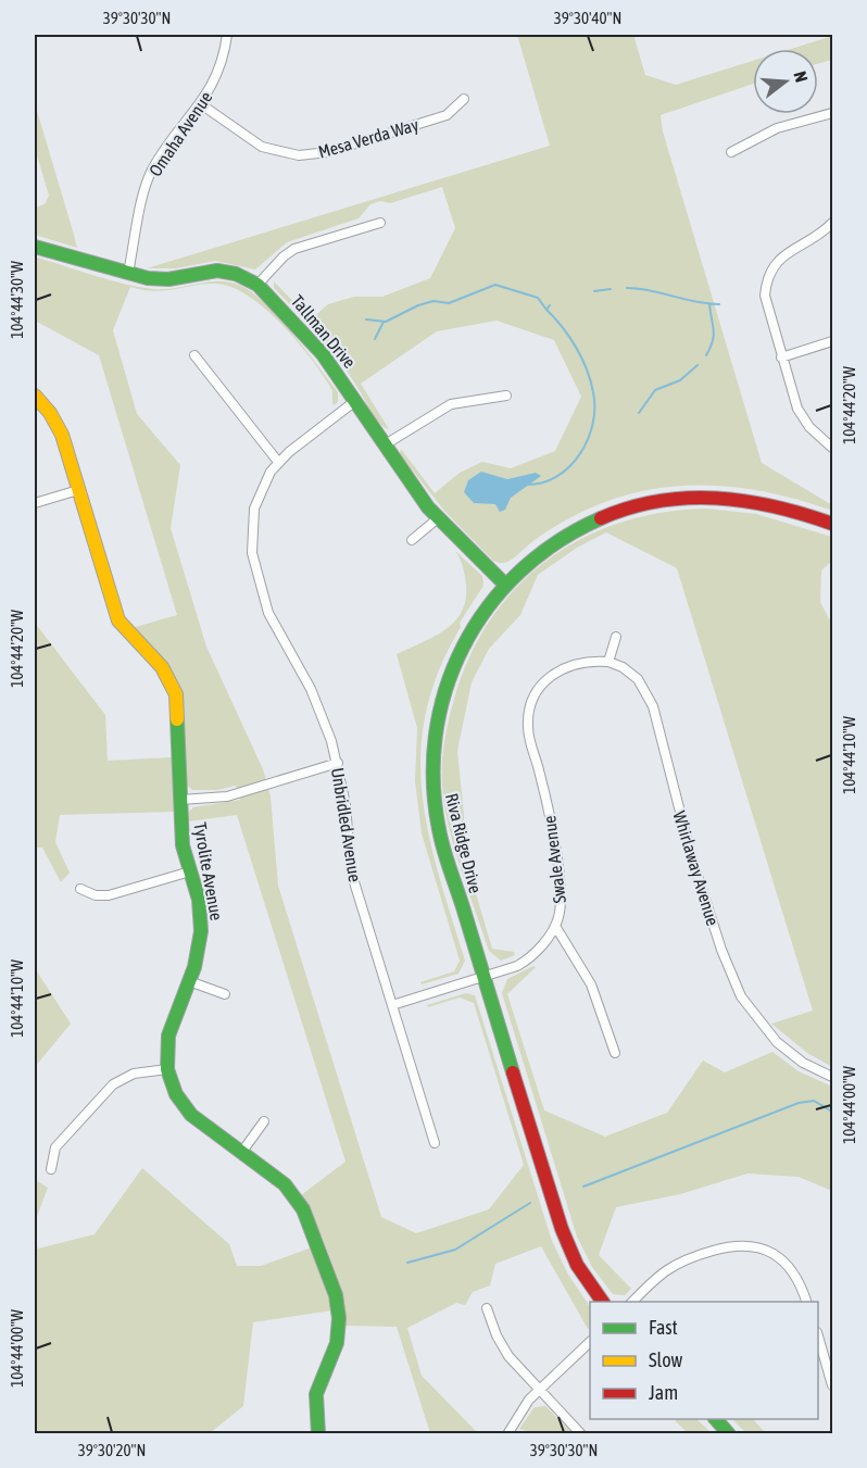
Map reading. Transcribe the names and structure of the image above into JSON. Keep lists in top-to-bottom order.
{
  "streets": {
    "street": [
      "Omaha Avenue",
      "Mesa Verda Way",
      "Tallman Drive",
      "Unbridled Avenue",
      "Riva Ridge Drive",
      "Swale Avenue",
      "Whirlaway Avenue",
      "Tyrolite Avenue"
    ]
  },
  "crossings": [
    ["Omaha Avenue", "Mesa Verda Way"],
    ["Omaha Avenue", "Tallman Drive"],
    ["Tallman Drive", "Unbridled Avenue"],
    ["Tallman Drive", "Riva Ridge Drive"],
    ["Unbridled Avenue", "Swale Avenue"],
    ["Riva Ridge Drive", "Swale Avenue"],
    ["Swale Avenue", "Whirlaway Avenue"]
  ],
  "legend": ["Fast", "Slow", "Jam"],
  "north": "right",
  "coordinates": [
    "39°30'30\"N",
    "39°30'40\"N",
    "104°44'30\"W",
    "104°44'20\"W",
    "104°44'10\"W",
    "104°44'00\"W",
    "39°30'20\"N"
  ]
}
